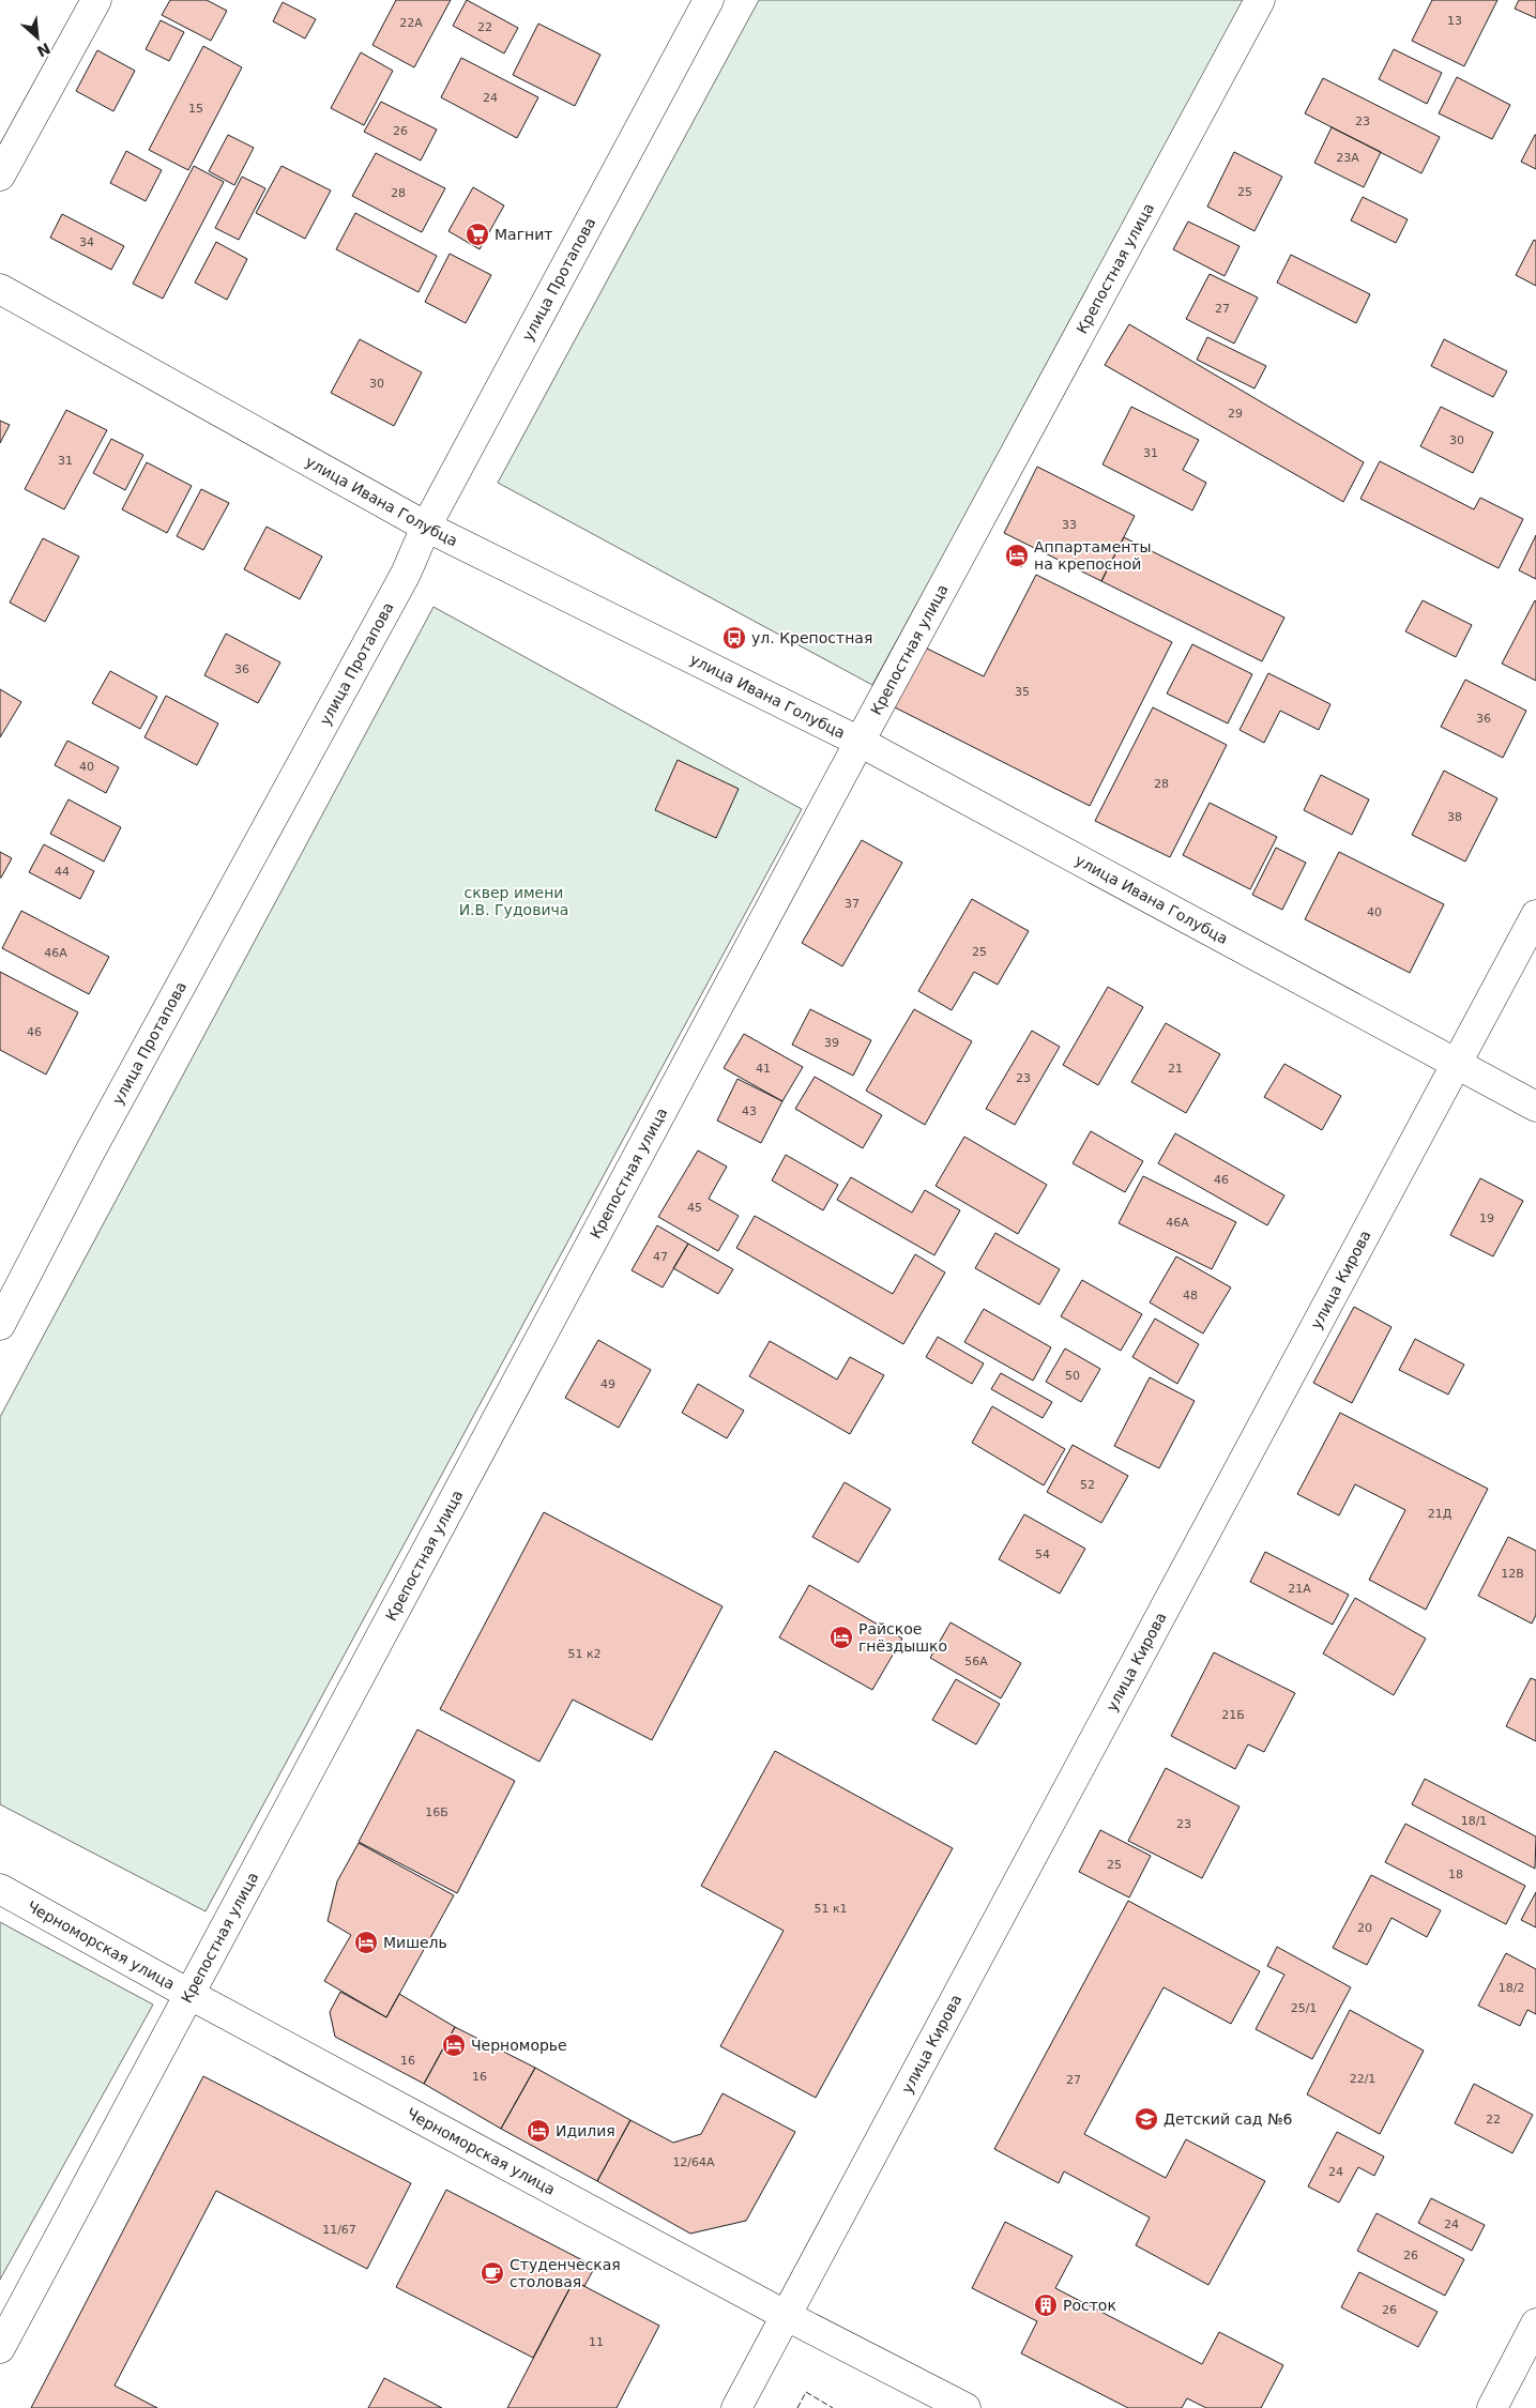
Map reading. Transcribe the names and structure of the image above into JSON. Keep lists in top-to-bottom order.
{
  "streets": {
    "street": [
      "Крепостная улица",
      "улица Протапова",
      "улица Ивана Голубца",
      "улица Кирова",
      "Черноморская улица"
    ]
  },
  "crossings": [
    ["Крепостная улица", "улица Ивана Голубца"],
    ["Крепостная улица", "Черноморская улица"],
    ["улица Протапова", "улица Ивана Голубца"],
    ["улица Ивана Голубца", "улица Кирова"],
    ["улица Кирова", "Черноморская улица"]
  ],
  "parks": ["сквер имени И.В. Гудовича"],
  "places": {
    "supermarket": ["Магнит"],
    "hotel": [
      "Аппартаменты на крепосной",
      "Райское гнёздышко",
      "Мишель",
      "Черноморье",
      "Идилия"
    ],
    "bus stop": ["ул. Крепостная"],
    "school or university": ["Детский сад №6"],
    "cafe": ["Студенческая столовая"],
    "building": ["Росток"]
  },
  "house_numbers": [
    "13",
    "22А",
    "22",
    "24",
    "15",
    "23",
    "26",
    "23А",
    "25",
    "28",
    "34",
    "27",
    "30",
    "29",
    "30",
    "31",
    "31",
    "33",
    "36",
    "35",
    "36",
    "40",
    "28",
    "38",
    "44",
    "37",
    "40",
    "25",
    "46А",
    "46",
    "39",
    "41",
    "21",
    "23",
    "43",
    "46",
    "45",
    "19",
    "46А",
    "47",
    "48",
    "50",
    "49",
    "52",
    "21Д",
    "54",
    "12В",
    "21А",
    "51 к2",
    "56А",
    "21Б",
    "16Б",
    "18/1",
    "23",
    "25",
    "18",
    "51 к1",
    "20",
    "18/2",
    "25/1",
    "16",
    "16",
    "22/1",
    "27",
    "22",
    "12/64А",
    "24",
    "24",
    "11/67",
    "26",
    "26",
    "11"
  ],
  "north": "bottom right"
}
